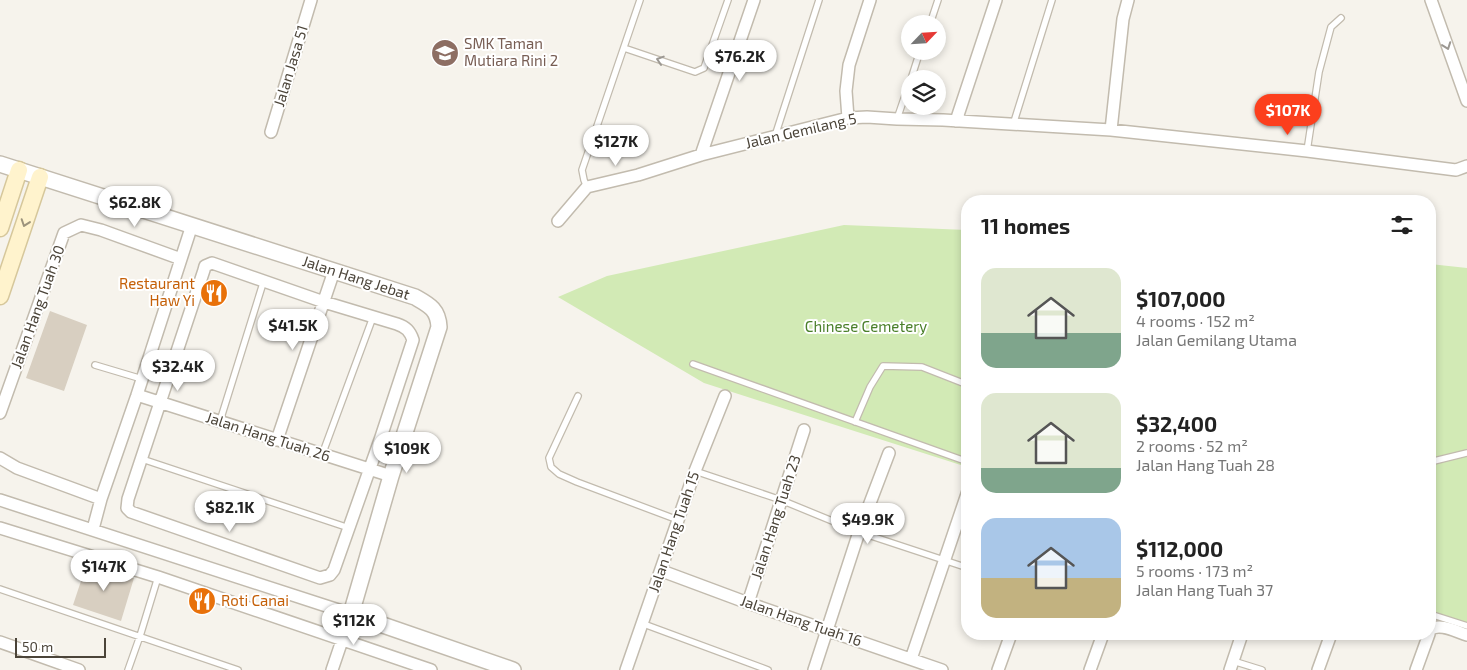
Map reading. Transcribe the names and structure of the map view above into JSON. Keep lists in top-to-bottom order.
{
  "streets": {
    "street": [
      "Jalan Jasa 51",
      "Jalan Gemilang 5",
      "Jalan Hang Jebat",
      "Jalan Hang Tuah 30",
      "Jalan Hang Tuah 26",
      "Jalan Hang Tuah 23",
      "Jalan Hang Tuah 15",
      "Jalan Hang Tuah 16"
    ]
  },
  "crossings": [
    ["Jalan Hang Jebat", "Jalan Hang Tuah 26"],
    ["Jalan Hang Tuah 23", "Jalan Hang Tuah 16"],
    ["Jalan Hang Tuah 15", "Jalan Hang Tuah 16"]
  ],
  "parks": ["Chinese Cemetery"],
  "places": {
    "school or university": ["SMK Taman Mutiara Rini 2"],
    "restaurant": ["Restaurant Haw Yi", "Roti Canai"]
  },
  "scale_bar": "50 m",
  "north": "top right",
  "page": {
    "price": [
      "$76.2K",
      "$107K",
      "$127K",
      "$62.8K",
      "$41.5K",
      "$32.4K",
      "$109K",
      "$82.1K",
      "$49.9K",
      "$147K",
      "$112K"
    ],
    "heading": "11 homes",
    "list": [
      {
        "name": "$107,000",
        "note": "4 rooms · 152 m² · Jalan Gemilang Utama"
      },
      {
        "name": "$32,400",
        "note": "2 rooms · 52 m² · Jalan Hang Tuah 28"
      },
      {
        "name": "$112,000",
        "note": "5 rooms · 173 m² · Jalan Hang Tuah 37"
      }
    ],
    "scale": "50 m"
  }
}
